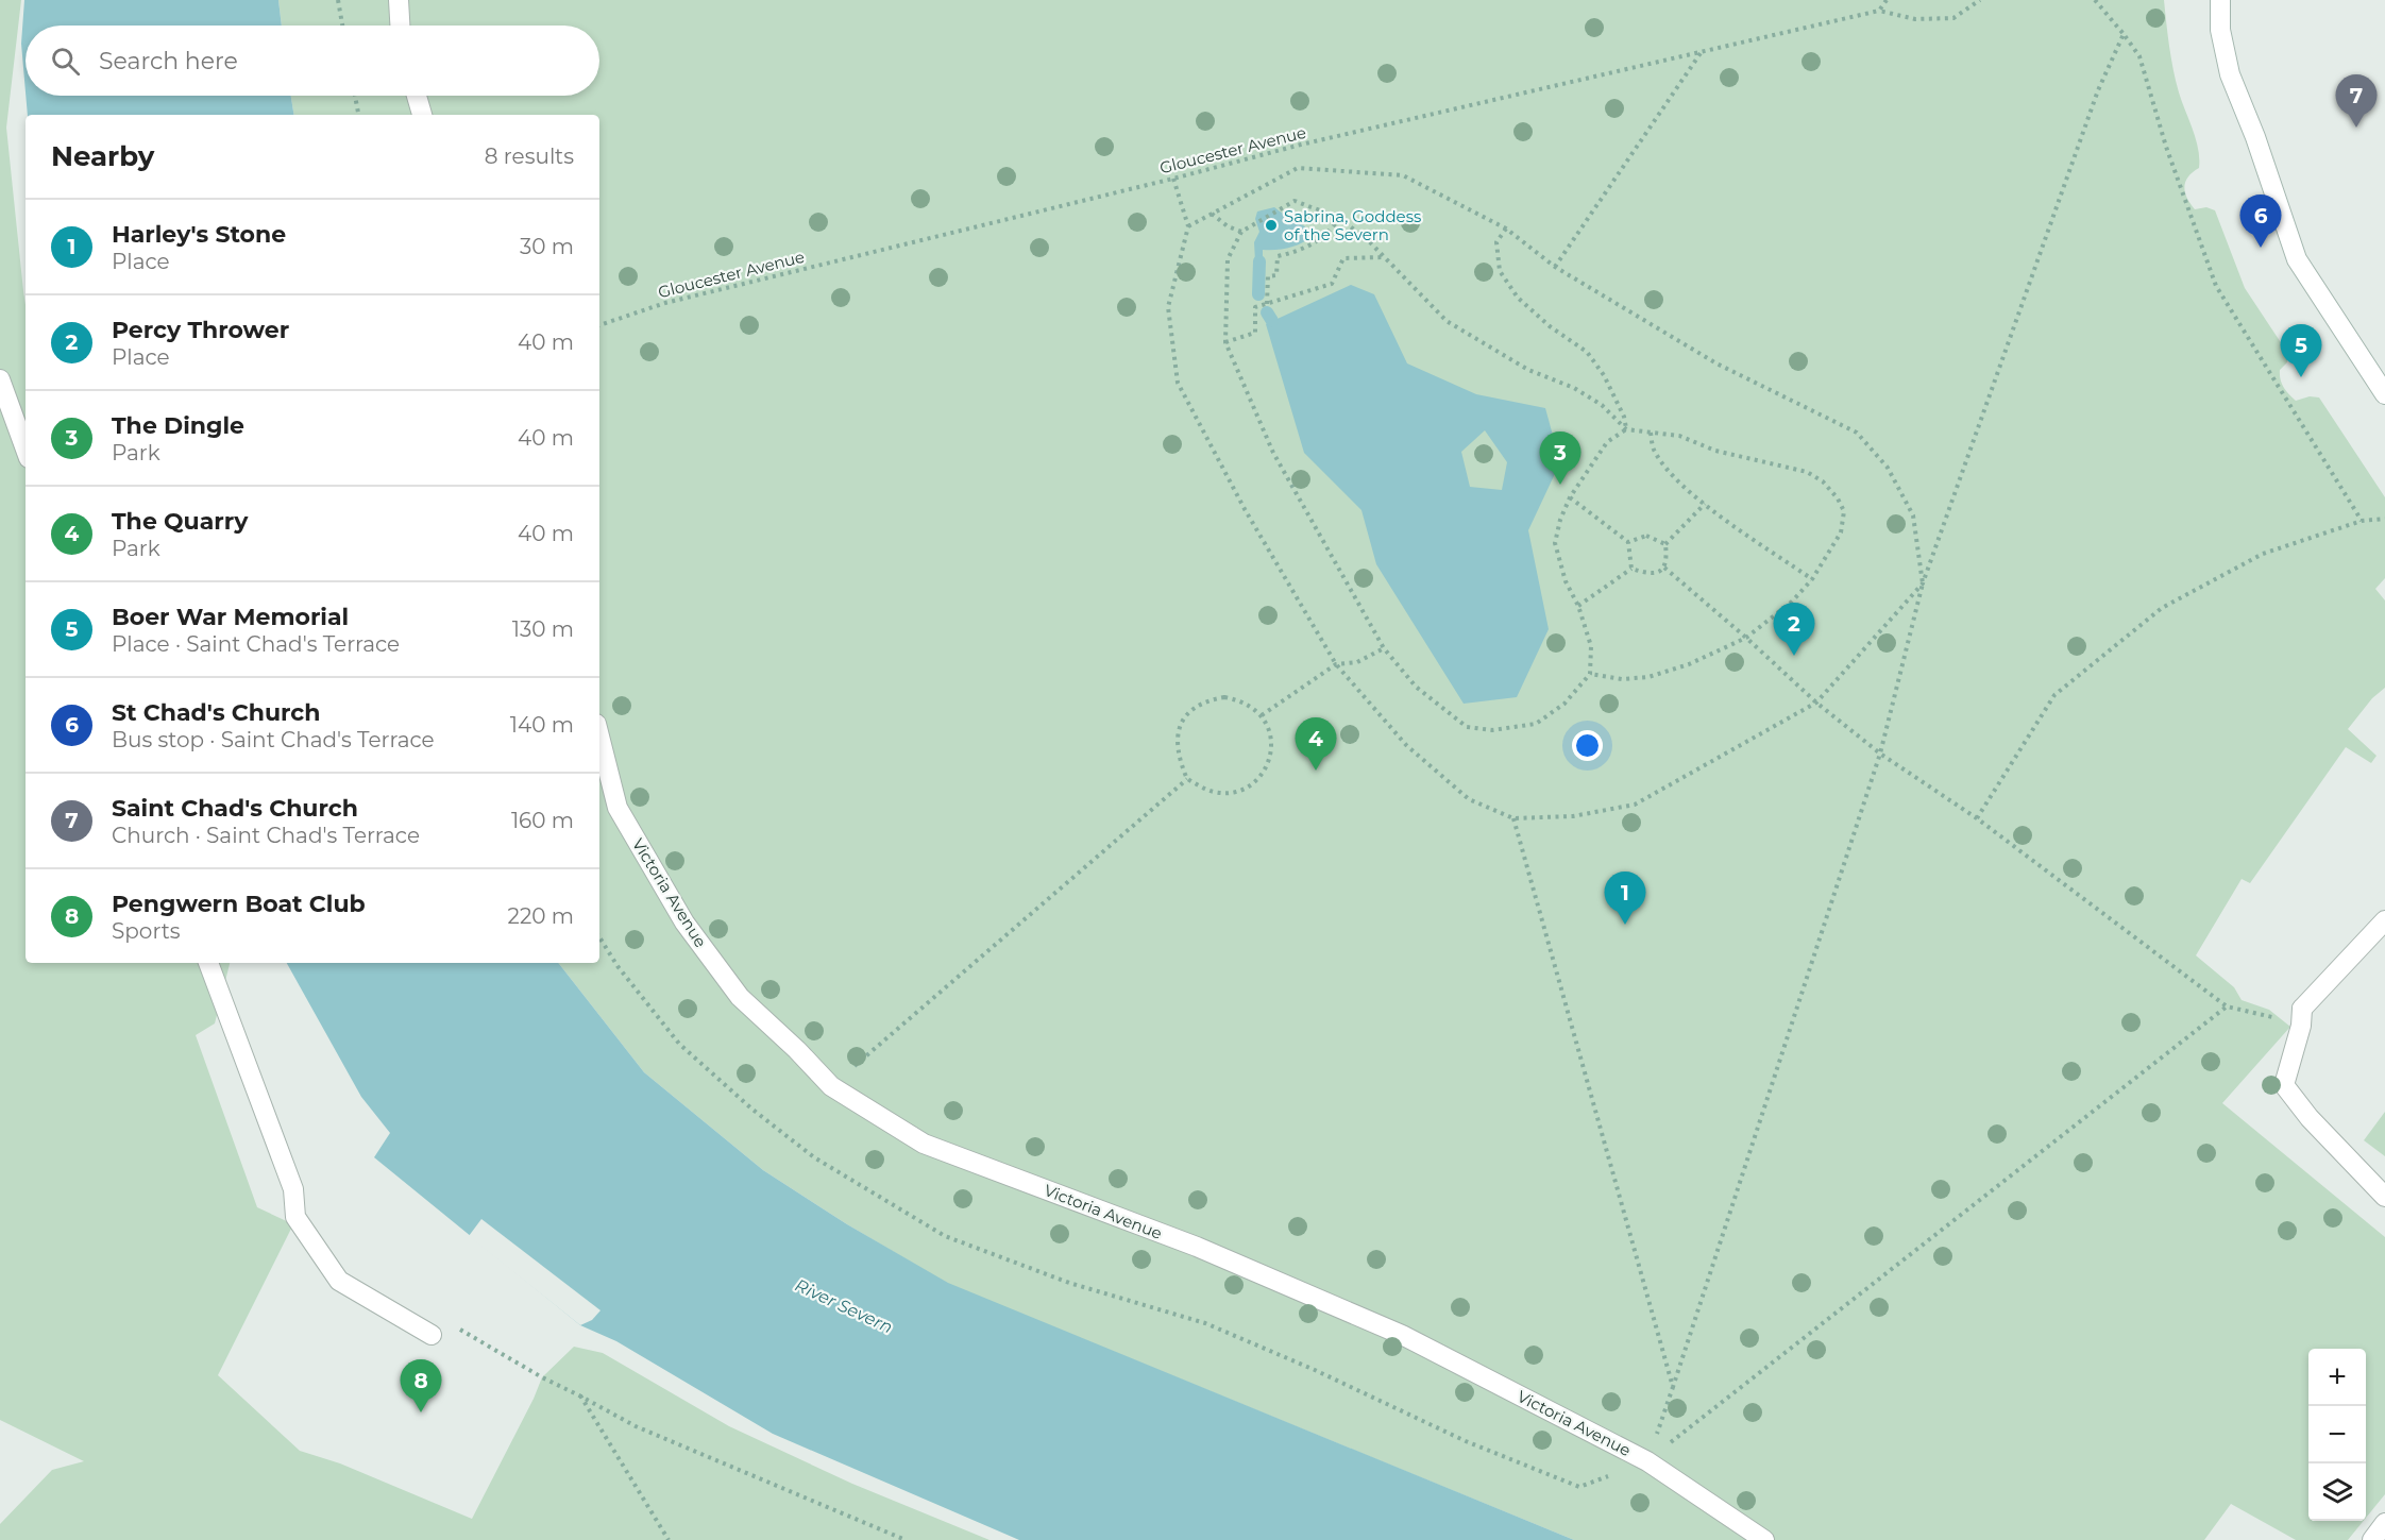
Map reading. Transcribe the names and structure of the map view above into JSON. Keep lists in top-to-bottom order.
{
  "streets": {
    "street": ["Victoria Avenue"],
    "path": ["Gloucester Avenue"]
  },
  "water": ["River Severn"],
  "places": ["Sabrina, Goddess of the Severn"],
  "page": {
    "search": "Search here",
    "pins": [
      "7",
      "6",
      "5",
      "3",
      "2",
      "4",
      "1",
      "8"
    ],
    "heading": ["Nearby", "8 results"],
    "list": [
      {
        "mark": "1",
        "name": "Harley's Stone",
        "note": "Place",
        "value": "30 m"
      },
      {
        "mark": "2",
        "name": "Percy Thrower",
        "note": "Place",
        "value": "40 m"
      },
      {
        "mark": "3",
        "name": "The Dingle",
        "note": "Park",
        "value": "40 m"
      },
      {
        "mark": "4",
        "name": "The Quarry",
        "note": "Park",
        "value": "40 m"
      },
      {
        "mark": "5",
        "name": "Boer War Memorial",
        "note": "Place · Saint Chad's Terrace",
        "value": "130 m"
      },
      {
        "mark": "6",
        "name": "St Chad's Church",
        "note": "Bus stop · Saint Chad's Terrace",
        "value": "140 m"
      },
      {
        "mark": "7",
        "name": "Saint Chad's Church",
        "note": "Church · Saint Chad's Terrace",
        "value": "160 m"
      },
      {
        "mark": "8",
        "name": "Pengwern Boat Club",
        "note": "Sports",
        "value": "220 m"
      }
    ],
    "map_buttons": ["+", "−"]
  }
}
